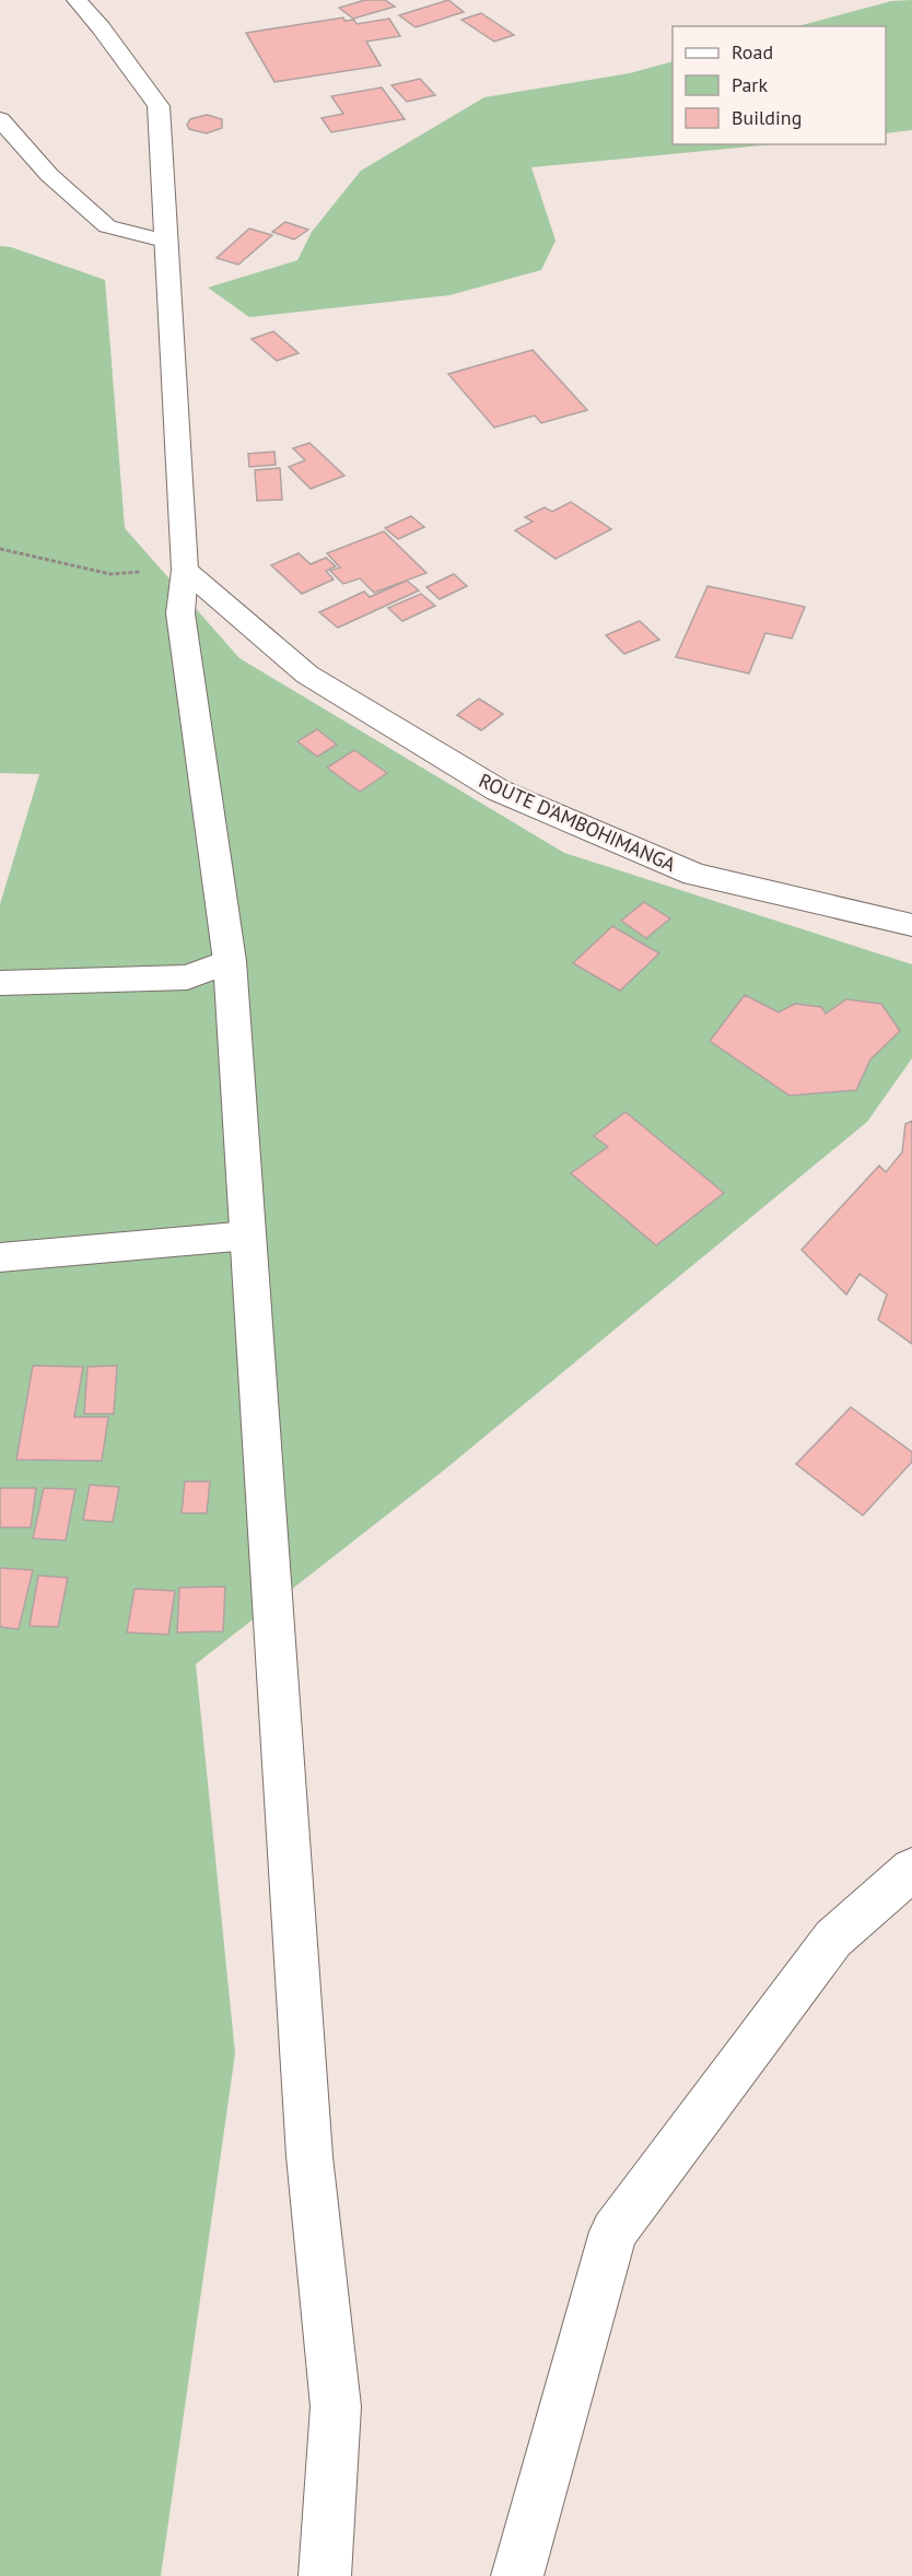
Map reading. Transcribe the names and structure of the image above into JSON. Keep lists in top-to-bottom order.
{
  "streets": {
    "main road": ["ROUTE D'AMBOHIMANGA"]
  },
  "legend": ["Road", "Park", "Building"]
}
